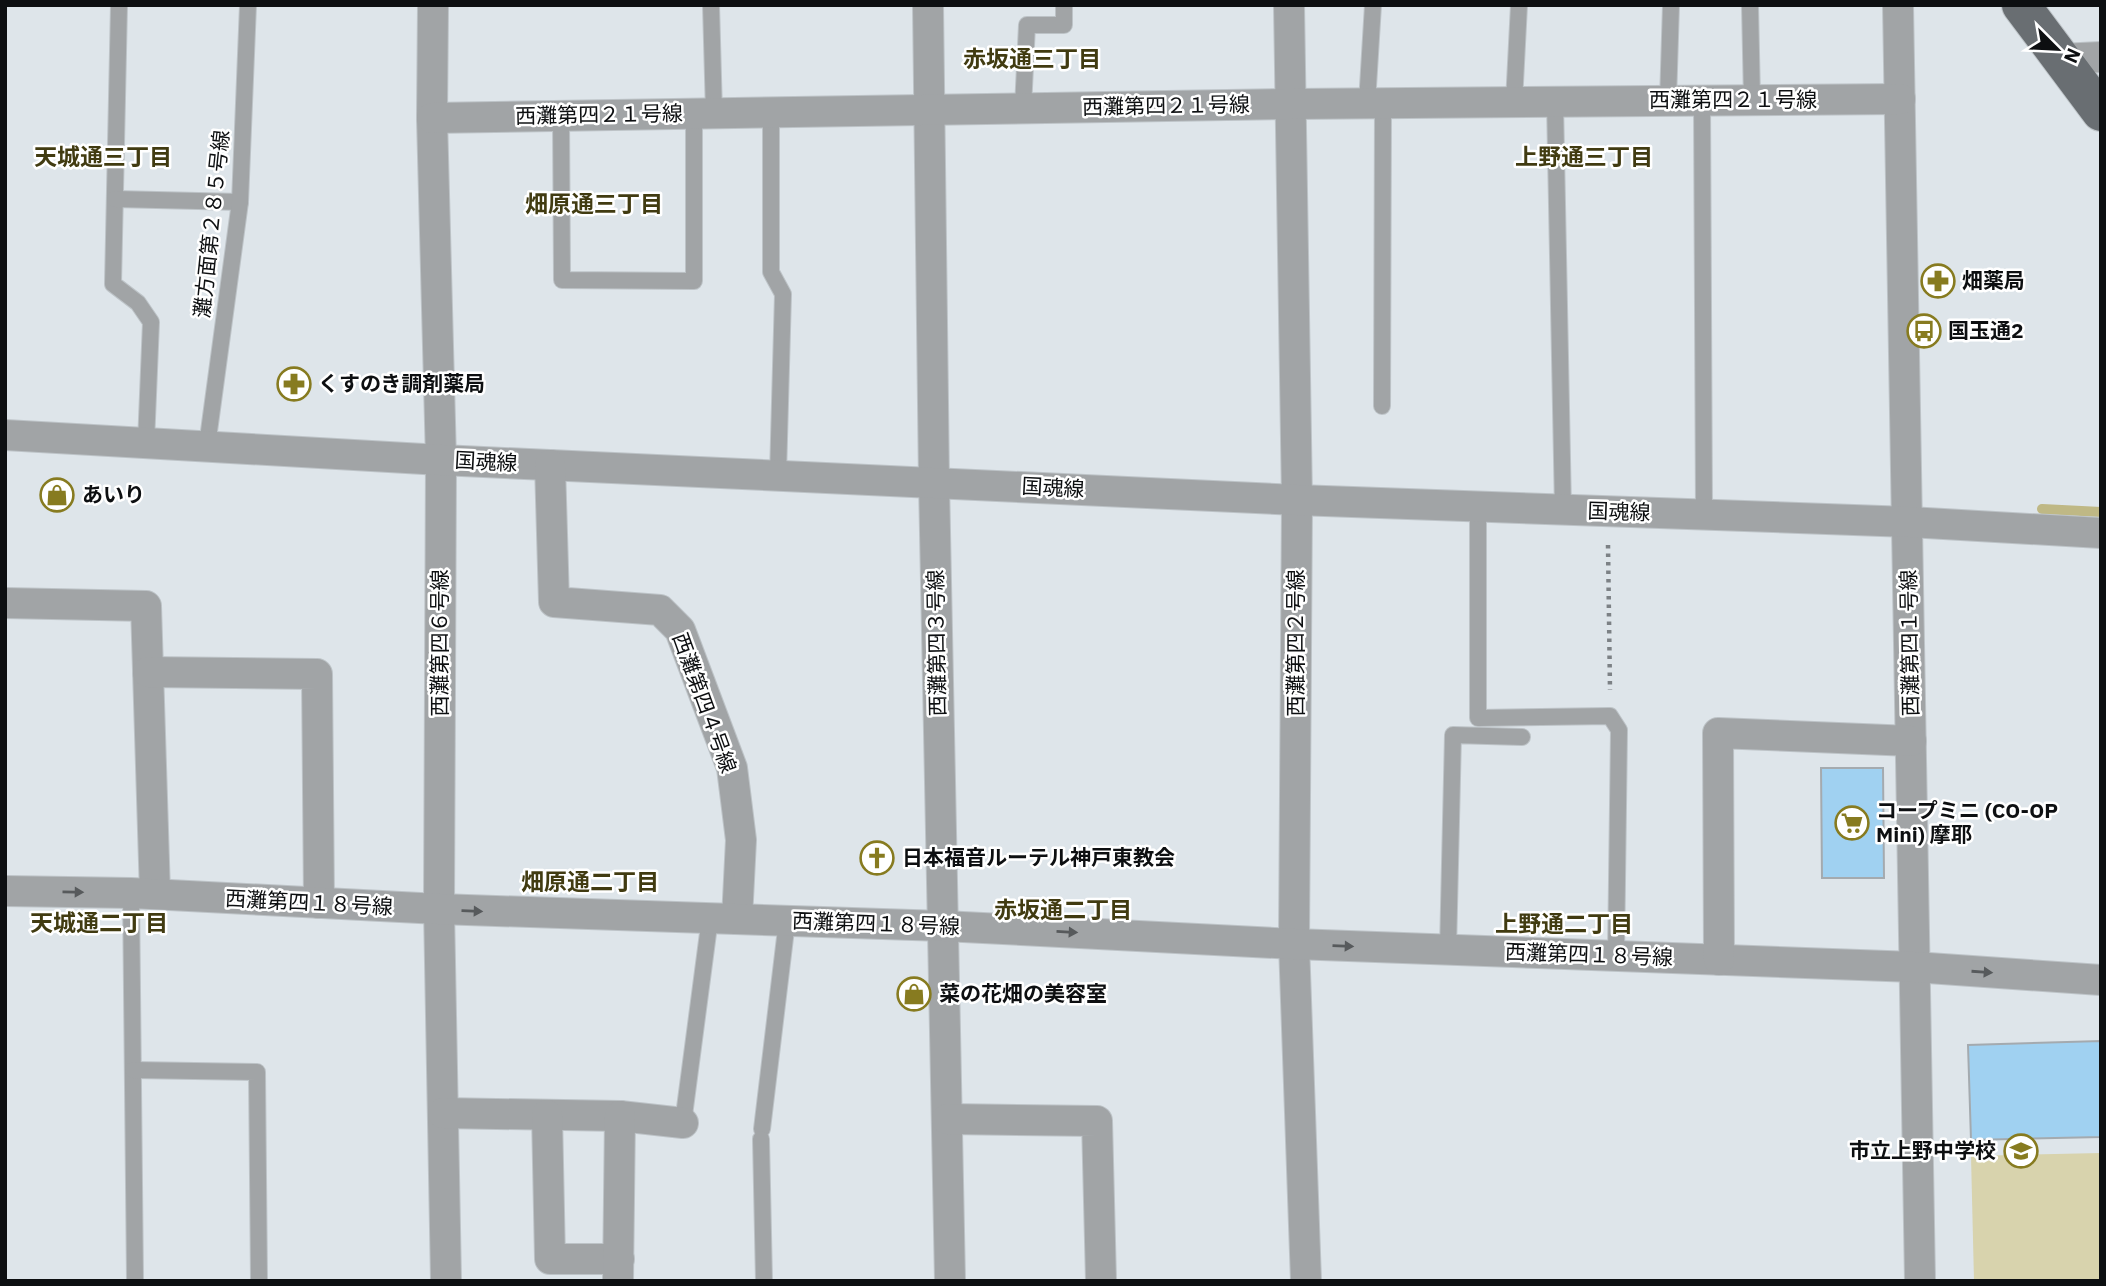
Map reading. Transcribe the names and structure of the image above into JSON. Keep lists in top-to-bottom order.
{
  "streets": {
    "street": [
      "西灘第四２１号線",
      "国魂線",
      "西灘第四６号線",
      "西灘第四３号線",
      "西灘第四２号線",
      "西灘第四１号線",
      "西灘第四４号線",
      "西灘第四１８号線"
    ],
    "lane": ["灘方面第２８５号線"]
  },
  "crossings": [
    ["西灘第四２１号線", "西灘第四６号線"],
    ["西灘第四２１号線", "西灘第四３号線"],
    ["西灘第四２１号線", "西灘第四２号線"],
    ["西灘第四２１号線", "西灘第四１号線"],
    ["灘方面第２８５号線", "国魂線"],
    ["国魂線", "西灘第四６号線"],
    ["国魂線", "西灘第四３号線"],
    ["国魂線", "西灘第四２号線"],
    ["国魂線", "西灘第四１号線"],
    ["国魂線", "西灘第四４号線"],
    ["西灘第四６号線", "西灘第四１８号線"],
    ["西灘第四３号線", "西灘第四１８号線"],
    ["西灘第四２号線", "西灘第四１８号線"],
    ["西灘第四１号線", "西灘第四１８号線"],
    ["西灘第四４号線", "西灘第四１８号線"]
  ],
  "one_way": ["西灘第四１８号線"],
  "districts": [
    "赤坂通三丁目",
    "天城通三丁目",
    "上野通三丁目",
    "畑原通三丁目",
    "畑原通二丁目",
    "赤坂通二丁目",
    "天城通二丁目",
    "上野通二丁目"
  ],
  "places": {
    "pharmacy": ["畑薬局", "くすのき調剤薬局"],
    "bus stop": ["国玉通2"],
    "shop": ["あいり", "菜の花畑の美容室"],
    "supermarket": ["コープミニ (CO-OP Mini) 摩耶"],
    "church": ["日本福音ルーテル神戸東教会"],
    "school or university": ["市立上野中学校"]
  },
  "north": "bottom right"
}
